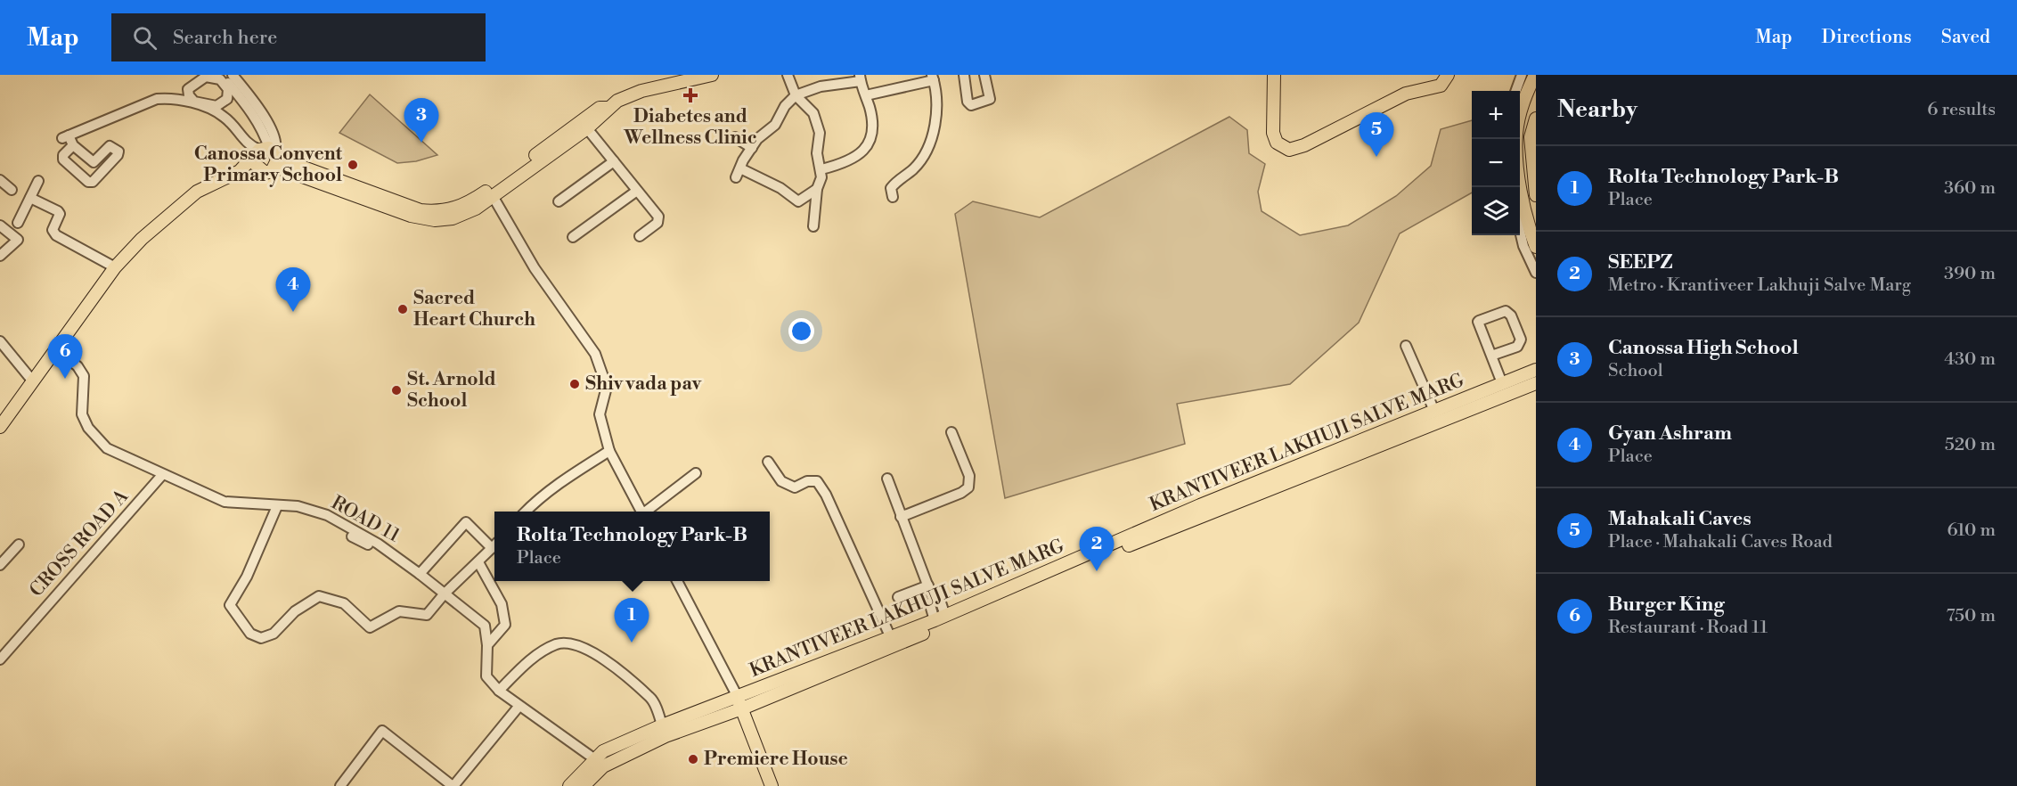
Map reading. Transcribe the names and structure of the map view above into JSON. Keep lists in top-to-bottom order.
{
  "streets": {
    "main road": ["KRANTIVEER LAKHUJI SALVE MARG"],
    "street": ["ROAD 11", "CROSS ROAD A"]
  },
  "crossings": [
    ["KRANTIVEER LAKHUJI SALVE MARG", "ROAD 11"],
    ["ROAD 11", "CROSS ROAD A"]
  ],
  "places": {
    "health": ["Diabetes and Wellness Clinic"],
    "other": [
      "Canossa Convent Primary School",
      "Sacred Heart Church",
      "Shiv vada pav",
      "St. Arnold School",
      "Premiere House"
    ]
  },
  "page": {
    "header": "Map",
    "search": "Search here",
    "nav": ["Map", "Directions", "Saved"],
    "heading": ["Nearby", "6 results"],
    "map_buttons": ["+", "−"],
    "pins": [
      "3",
      "5",
      "4",
      "6",
      "2",
      "1"
    ],
    "list": [
      {
        "mark": "1",
        "name": "Rolta Technology Park-B",
        "note": "Place",
        "value": "360 m"
      },
      {
        "mark": "2",
        "name": "SEEPZ",
        "note": "Metro · Krantiveer Lakhuji Salve Marg",
        "value": "390 m"
      },
      {
        "mark": "3",
        "name": "Canossa High School",
        "note": "School",
        "value": "430 m"
      },
      {
        "mark": "4",
        "name": "Gyan Ashram",
        "note": "Place",
        "value": "520 m"
      },
      {
        "mark": "5",
        "name": "Mahakali Caves",
        "note": "Place · Mahakali Caves Road",
        "value": "610 m"
      },
      {
        "mark": "6",
        "name": "Burger King",
        "note": "Restaurant · Road 11",
        "value": "750 m"
      }
    ],
    "popup": ["Rolta Technology Park-B", "Place"]
  }
}
